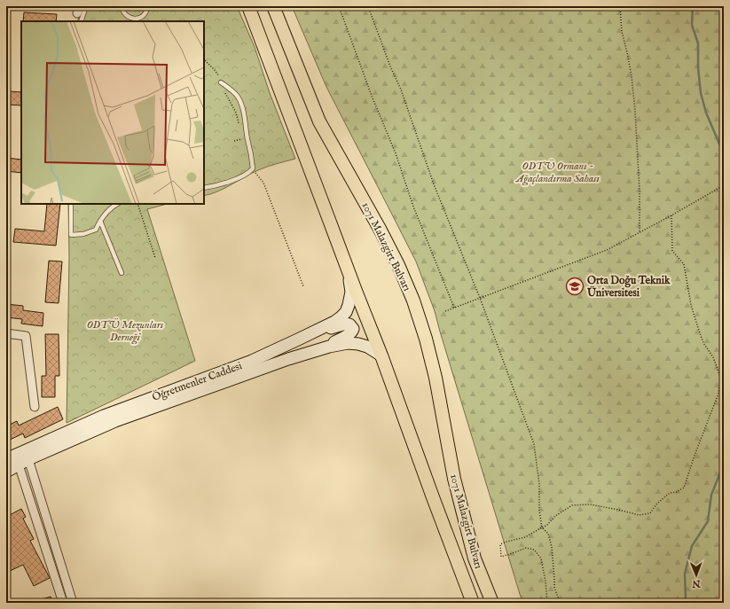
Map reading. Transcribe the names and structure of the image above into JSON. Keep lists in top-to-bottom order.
{
  "streets": {
    "main road": ["1071 Malazgirt Bulvarı", "Öğretmenler Caddesi"]
  },
  "crossings": [
    ["1071 Malazgirt Bulvarı", "Öğretmenler Caddesi"]
  ],
  "parks": ["ODTÜ Ormanı - Ağaçlandırma Sahası", "ODTÜ Mezunları Derneği"],
  "places": {
    "school or university": ["Orta Doğu Teknik Üniversitesi"]
  },
  "north": "bottom"
}
